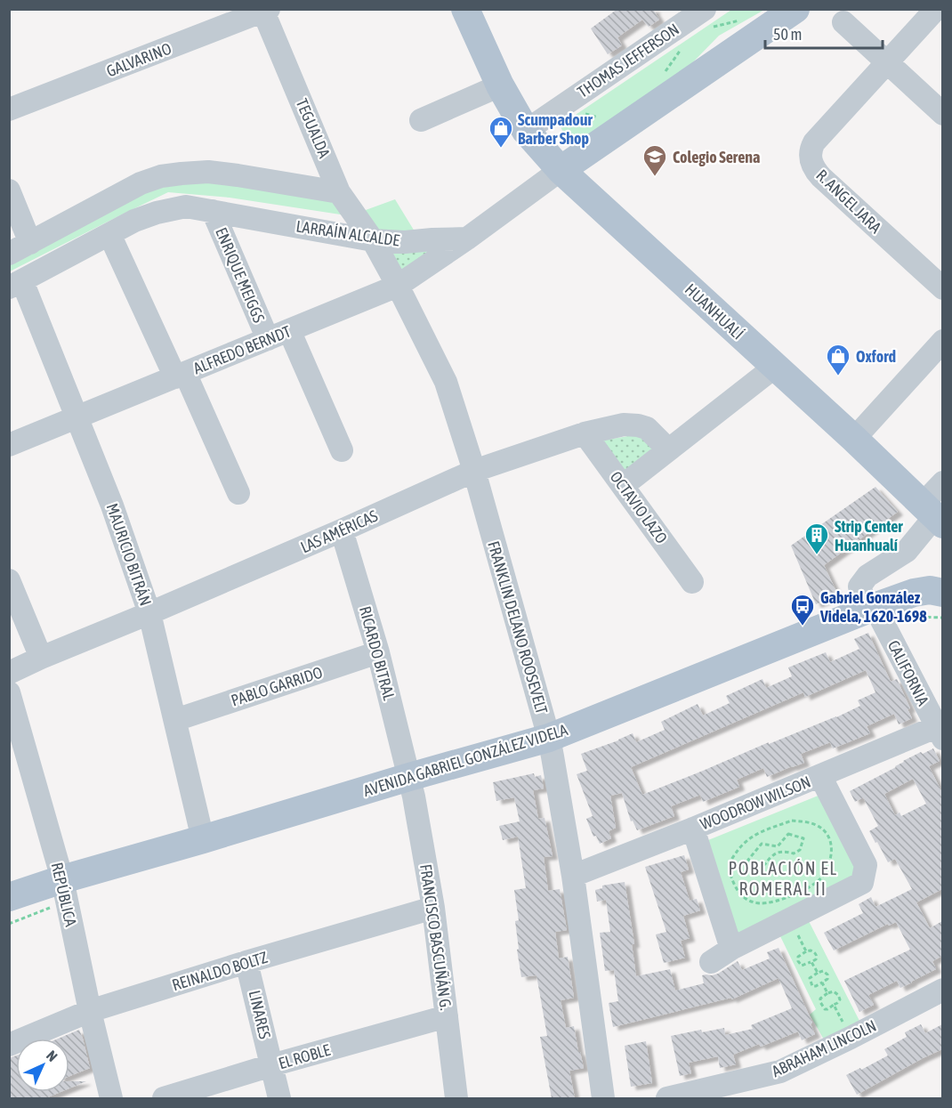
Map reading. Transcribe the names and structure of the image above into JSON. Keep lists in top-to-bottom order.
{
  "streets": {
    "main road": ["HUANHUALÍ", "AVENIDA GABRIEL GONZÁLEZ VIDELA"],
    "street": [
      "GALVARINO",
      "THOMAS JEFFERSON",
      "TEGUALDA",
      "R. ANGEL JARA",
      "LARRAÍN ALCALDE",
      "ENRIQUE MEIGGS",
      "ALFREDO BERNDT",
      "OCTAVIO LAZO",
      "LAS AMÉRICAS",
      "MAURICIO BITRÁN",
      "FRANKLIN DELANO ROOSEVELT",
      "RICARDO BITRAL",
      "CALIFORNIA",
      "PABLO GARRIDO",
      "WOODROW WILSON",
      "REPÚBLICA",
      "FRANCISCO BASCUÑÁN G.",
      "REINALDO BOLTZ",
      "LINARES",
      "ABRAHAM LINCOLN",
      "EL ROBLE"
    ]
  },
  "crossings": [
    ["GALVARINO", "TEGUALDA"],
    ["THOMAS JEFFERSON", "HUANHUALÍ"],
    ["TEGUALDA", "LARRAÍN ALCALDE"],
    ["TEGUALDA", "FRANKLIN DELANO ROOSEVELT"],
    ["LARRAÍN ALCALDE", "ENRIQUE MEIGGS"],
    ["LARRAÍN ALCALDE", "ALFREDO BERNDT"],
    ["LARRAÍN ALCALDE", "MAURICIO BITRÁN"],
    ["LARRAÍN ALCALDE", "FRANKLIN DELANO ROOSEVELT"],
    ["ENRIQUE MEIGGS", "ALFREDO BERNDT"],
    ["HUANHUALÍ", "CALIFORNIA"],
    ["ALFREDO BERNDT", "MAURICIO BITRÁN"],
    ["ALFREDO BERNDT", "FRANKLIN DELANO ROOSEVELT"],
    ["OCTAVIO LAZO", "LAS AMÉRICAS"],
    ["LAS AMÉRICAS", "MAURICIO BITRÁN"],
    ["LAS AMÉRICAS", "FRANKLIN DELANO ROOSEVELT"],
    ["LAS AMÉRICAS", "RICARDO BITRAL"],
    ["MAURICIO BITRÁN", "PABLO GARRIDO"],
    ["MAURICIO BITRÁN", "AVENIDA GABRIEL GONZÁLEZ VIDELA"],
    ["FRANKLIN DELANO ROOSEVELT", "AVENIDA GABRIEL GONZÁLEZ VIDELA"],
    ["FRANKLIN DELANO ROOSEVELT", "WOODROW WILSON"],
    ["RICARDO BITRAL", "PABLO GARRIDO"],
    ["RICARDO BITRAL", "AVENIDA GABRIEL GONZÁLEZ VIDELA"],
    ["RICARDO BITRAL", "FRANCISCO BASCUÑÁN G."],
    ["CALIFORNIA", "AVENIDA GABRIEL GONZÁLEZ VIDELA"],
    ["CALIFORNIA", "WOODROW WILSON"],
    ["AVENIDA GABRIEL GONZÁLEZ VIDELA", "REPÚBLICA"],
    ["AVENIDA GABRIEL GONZÁLEZ VIDELA", "FRANCISCO BASCUÑÁN G."],
    ["REPÚBLICA", "REINALDO BOLTZ"],
    ["FRANCISCO BASCUÑÁN G.", "REINALDO BOLTZ"],
    ["FRANCISCO BASCUÑÁN G.", "EL ROBLE"],
    ["REINALDO BOLTZ", "LINARES"],
    ["LINARES", "EL ROBLE"]
  ],
  "districts": ["POBLACIÓN EL ROMERAL II"],
  "places": {
    "shop": ["Scumpadour Barber Shop", "Oxford"],
    "school or university": ["Colegio Serena"],
    "building": ["Strip Center Huanhualí"],
    "bus stop": ["Gabriel González Videla, 1620-1698"]
  },
  "scale_bar": "50 m",
  "north": "top right"
}
